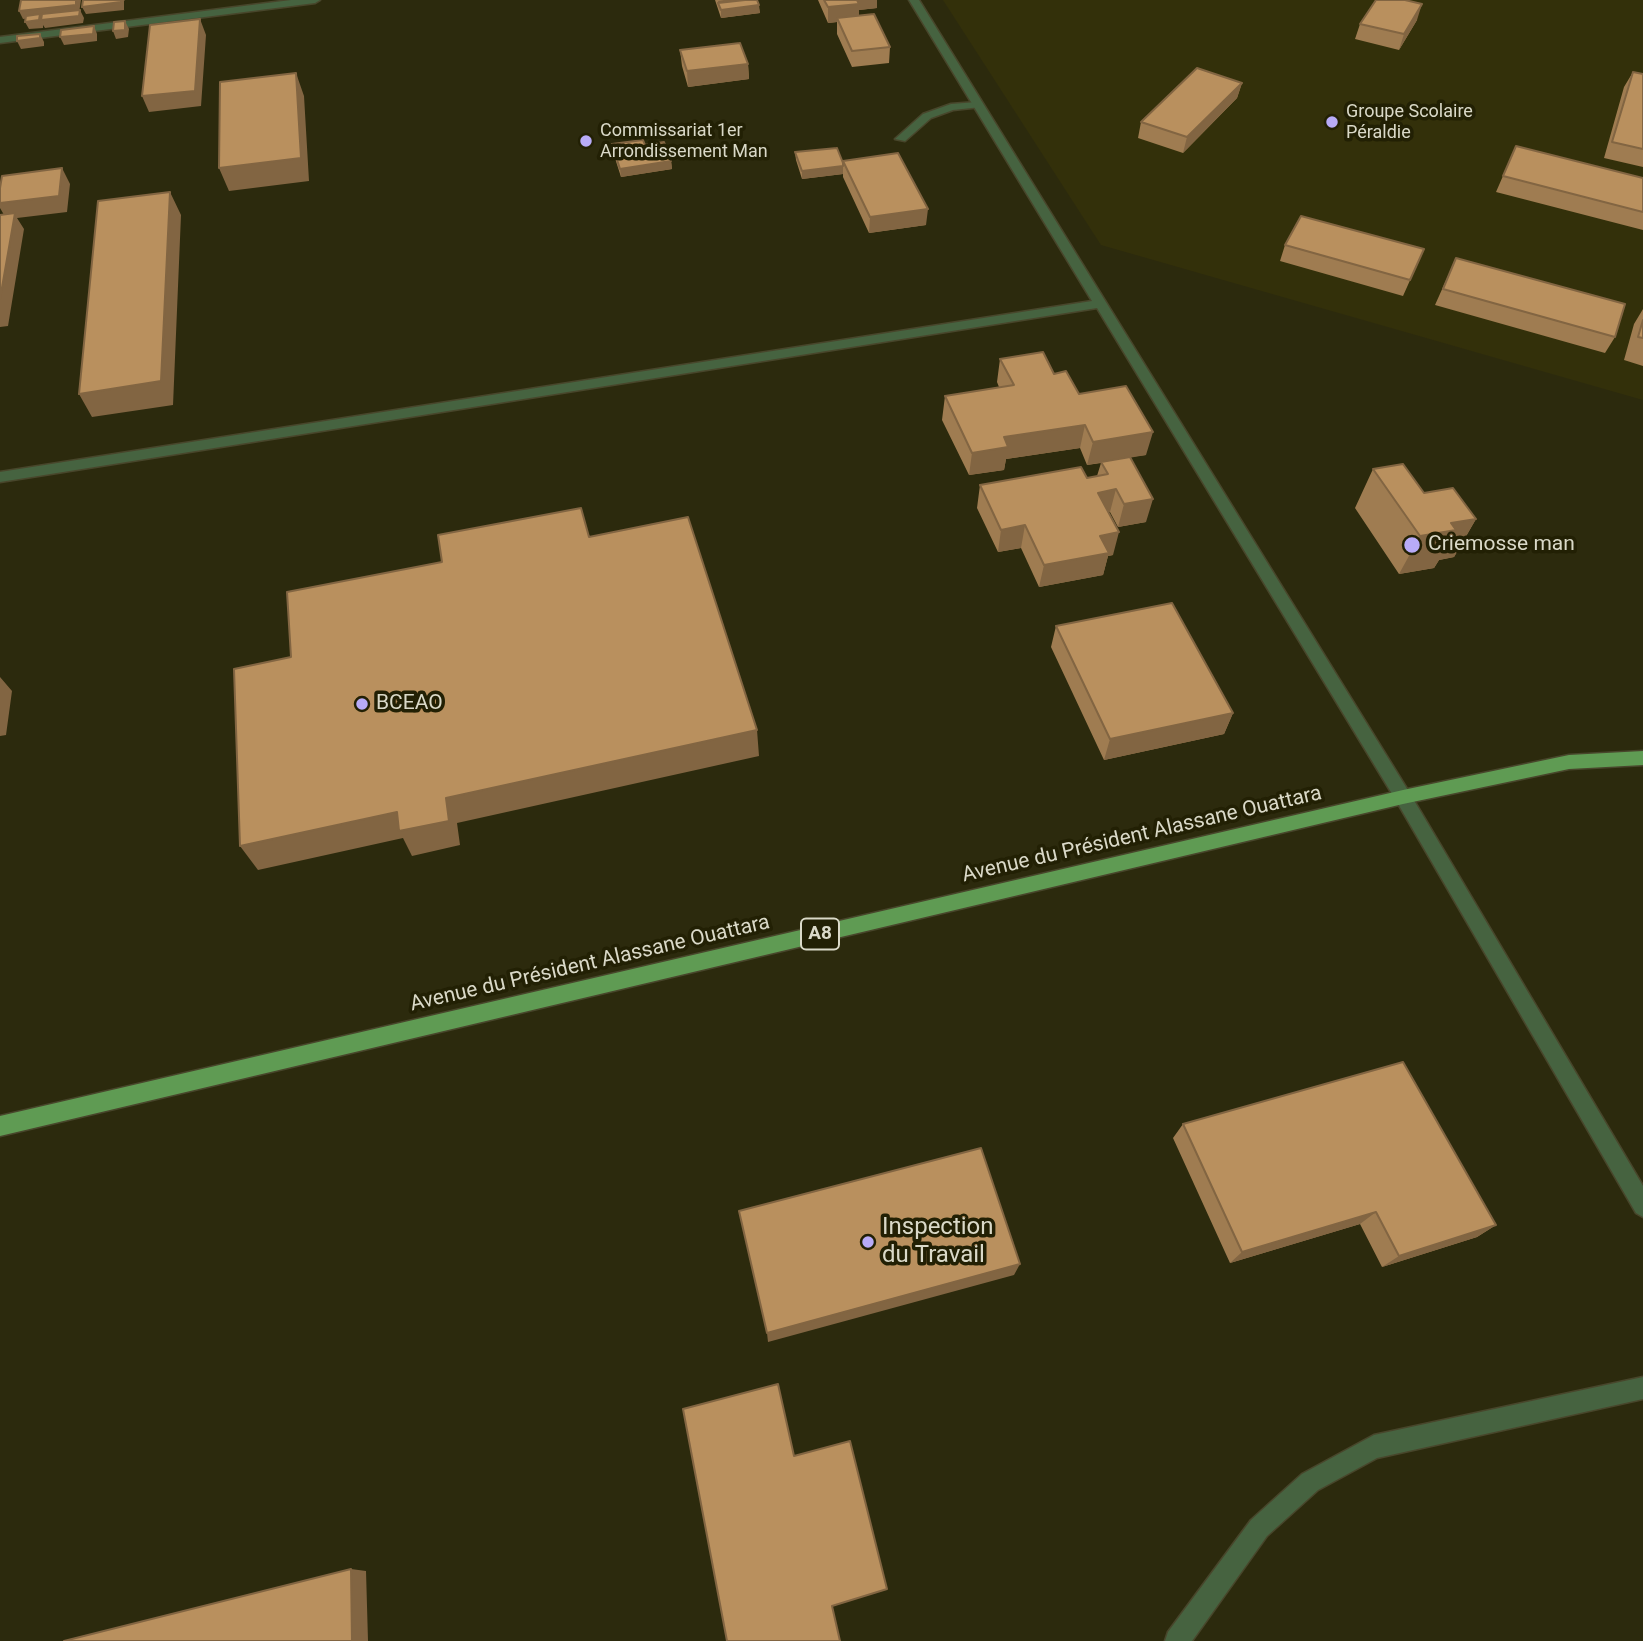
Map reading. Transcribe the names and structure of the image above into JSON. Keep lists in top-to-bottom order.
{
  "streets": {
    "main road": ["Avenue du Président Alassane Ouattara", "A8"]
  },
  "places": [
    "Groupe Scolaire Péraldie",
    "Commissariat 1er Arrondissement Man",
    "Criemosse man",
    "BCEAO",
    "Inspection du Travail"
  ]
}
